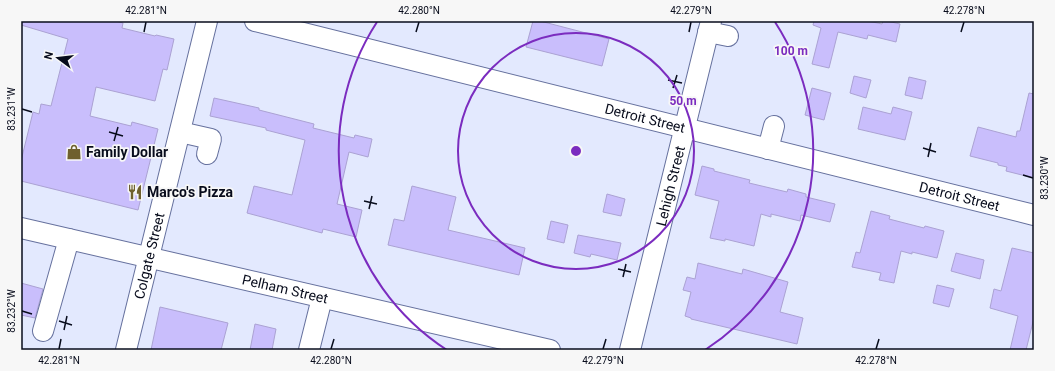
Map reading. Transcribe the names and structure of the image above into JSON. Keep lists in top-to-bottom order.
{
  "streets": {
    "street": [
      "Detroit Street",
      "Lehigh Street",
      "Colgate Street",
      "Pelham Street"
    ]
  },
  "crossings": [
    ["Detroit Street", "Lehigh Street"],
    ["Colgate Street", "Pelham Street"]
  ],
  "places": {
    "shop": ["Family Dollar"],
    "restaurant": ["Marco's Pizza"]
  },
  "north": "left",
  "coordinates": [
    "42.281°N",
    "42.280°N",
    "42.279°N",
    "42.278°N",
    "83.231°W",
    "83.230°W",
    "83.232°W"
  ],
  "rings": ["100 m", "50 m"]
}
